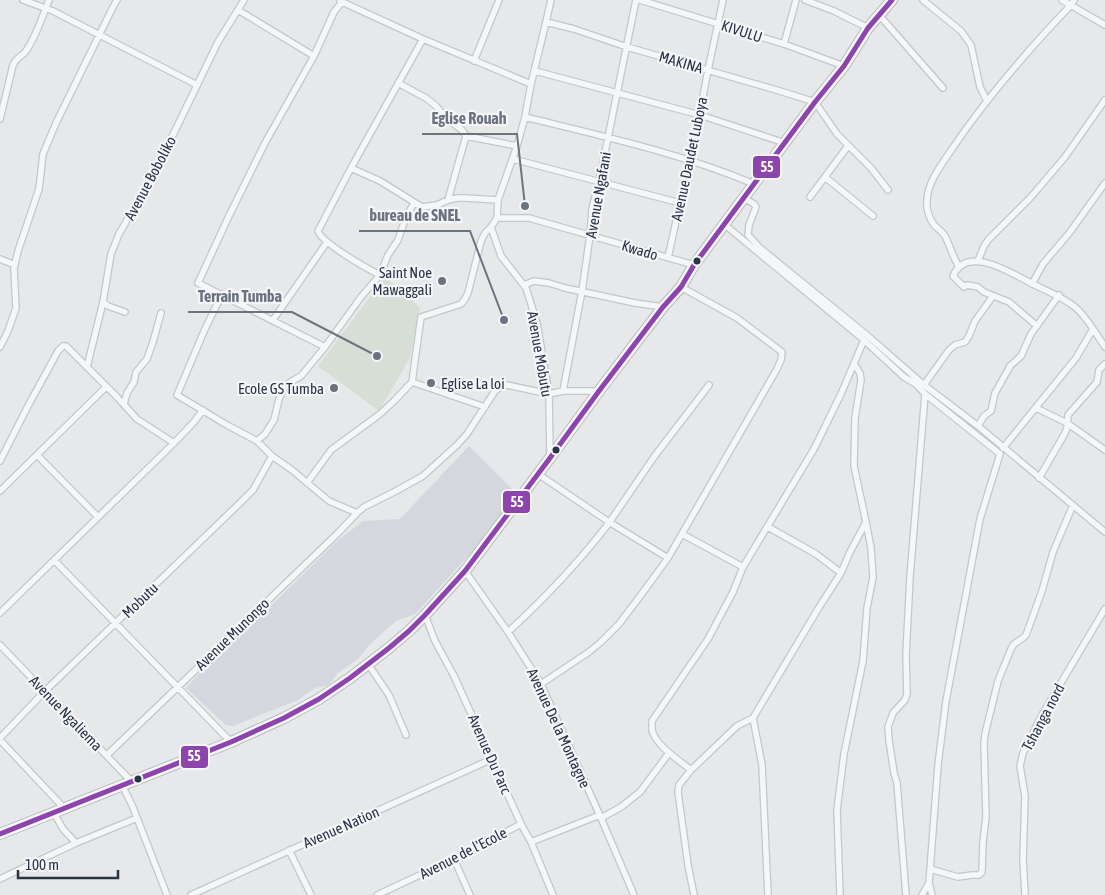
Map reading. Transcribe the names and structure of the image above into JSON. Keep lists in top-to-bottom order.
{
  "streets": {
    "street": [
      "KIVULU",
      "MAKINA",
      "Avenue Daudet Luboya",
      "Avenue Boboliko",
      "Avenue Ngafani",
      "Kwado",
      "Avenue Mobutu",
      "Mobutu",
      "Avenue Munongo",
      "Avenue Ngaliema",
      "Tshanga nord",
      "Avenue De la Montagne",
      "Avenue Du Parc",
      "Avenue Nation",
      "Avenue de l'Ecole"
    ]
  },
  "crossings": [
    ["KIVULU", "Avenue Daudet Luboya"],
    ["KIVULU", "Avenue Ngafani"],
    ["MAKINA", "Avenue Daudet Luboya"],
    ["MAKINA", "Avenue Ngafani"],
    ["Avenue Daudet Luboya", "Kwado"],
    ["Avenue Ngafani", "Kwado"],
    ["Avenue Mobutu", "Avenue Munongo"],
    ["Mobutu", "Avenue Ngaliema"],
    ["Avenue Munongo", "Avenue Ngaliema"],
    ["Avenue Du Parc", "Avenue Nation"],
    ["Avenue Du Parc", "Avenue de l'Ecole"]
  ],
  "places": [
    "Eglise Rouah",
    "Saint Noe Mawaggali",
    "bureau de SNEL",
    "Terrain Tumba",
    "Eglise La loi",
    "Ecole GS Tumba"
  ],
  "lines": ["transit line 55"],
  "scale_bar": "100 m"
}
